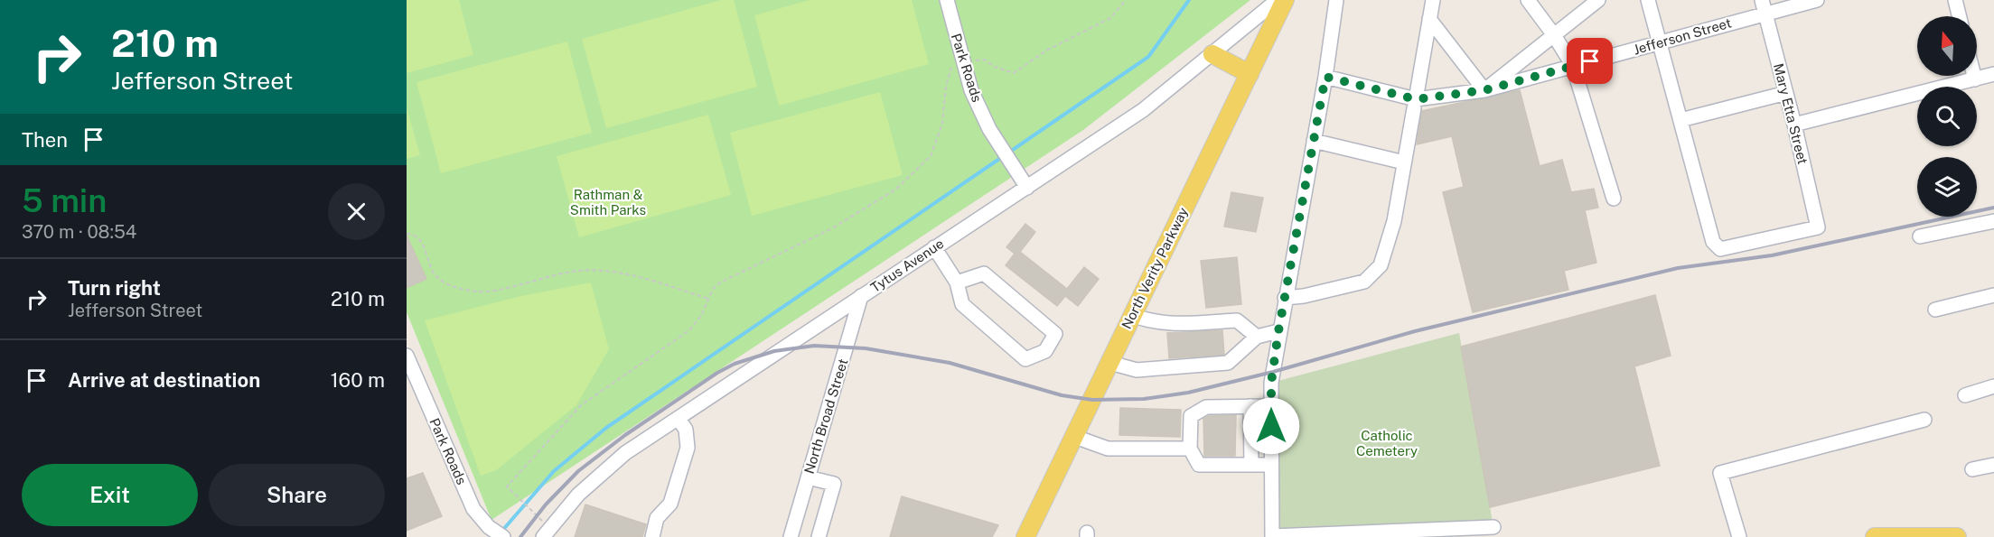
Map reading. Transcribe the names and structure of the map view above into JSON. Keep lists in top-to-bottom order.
{
  "streets": {
    "main road": ["North Verity Parkway"],
    "street": [
      "Jefferson Street",
      "Park Roads",
      "Mary Etta Street",
      "Tytus Avenue",
      "North Broad Street"
    ]
  },
  "crossings": [
    ["Jefferson Street", "Mary Etta Street"],
    ["Park Roads", "Tytus Avenue"],
    ["Tytus Avenue", "North Broad Street"]
  ],
  "parks": ["Rathman & Smith Parks", "Catholic Cemetery"],
  "north": "top",
  "page": {
    "turn": ["210 m", "Jefferson Street"],
    "then": "Then",
    "heading": ["5 min", "370 m · 08:54"],
    "list": [
      {
        "name": "Turn right",
        "note": "Jefferson Street",
        "value": "210 m"
      },
      {
        "name": "Arrive at destination",
        "value": "160 m"
      }
    ],
    "buttons": ["Exit", "Share"]
  }
}
